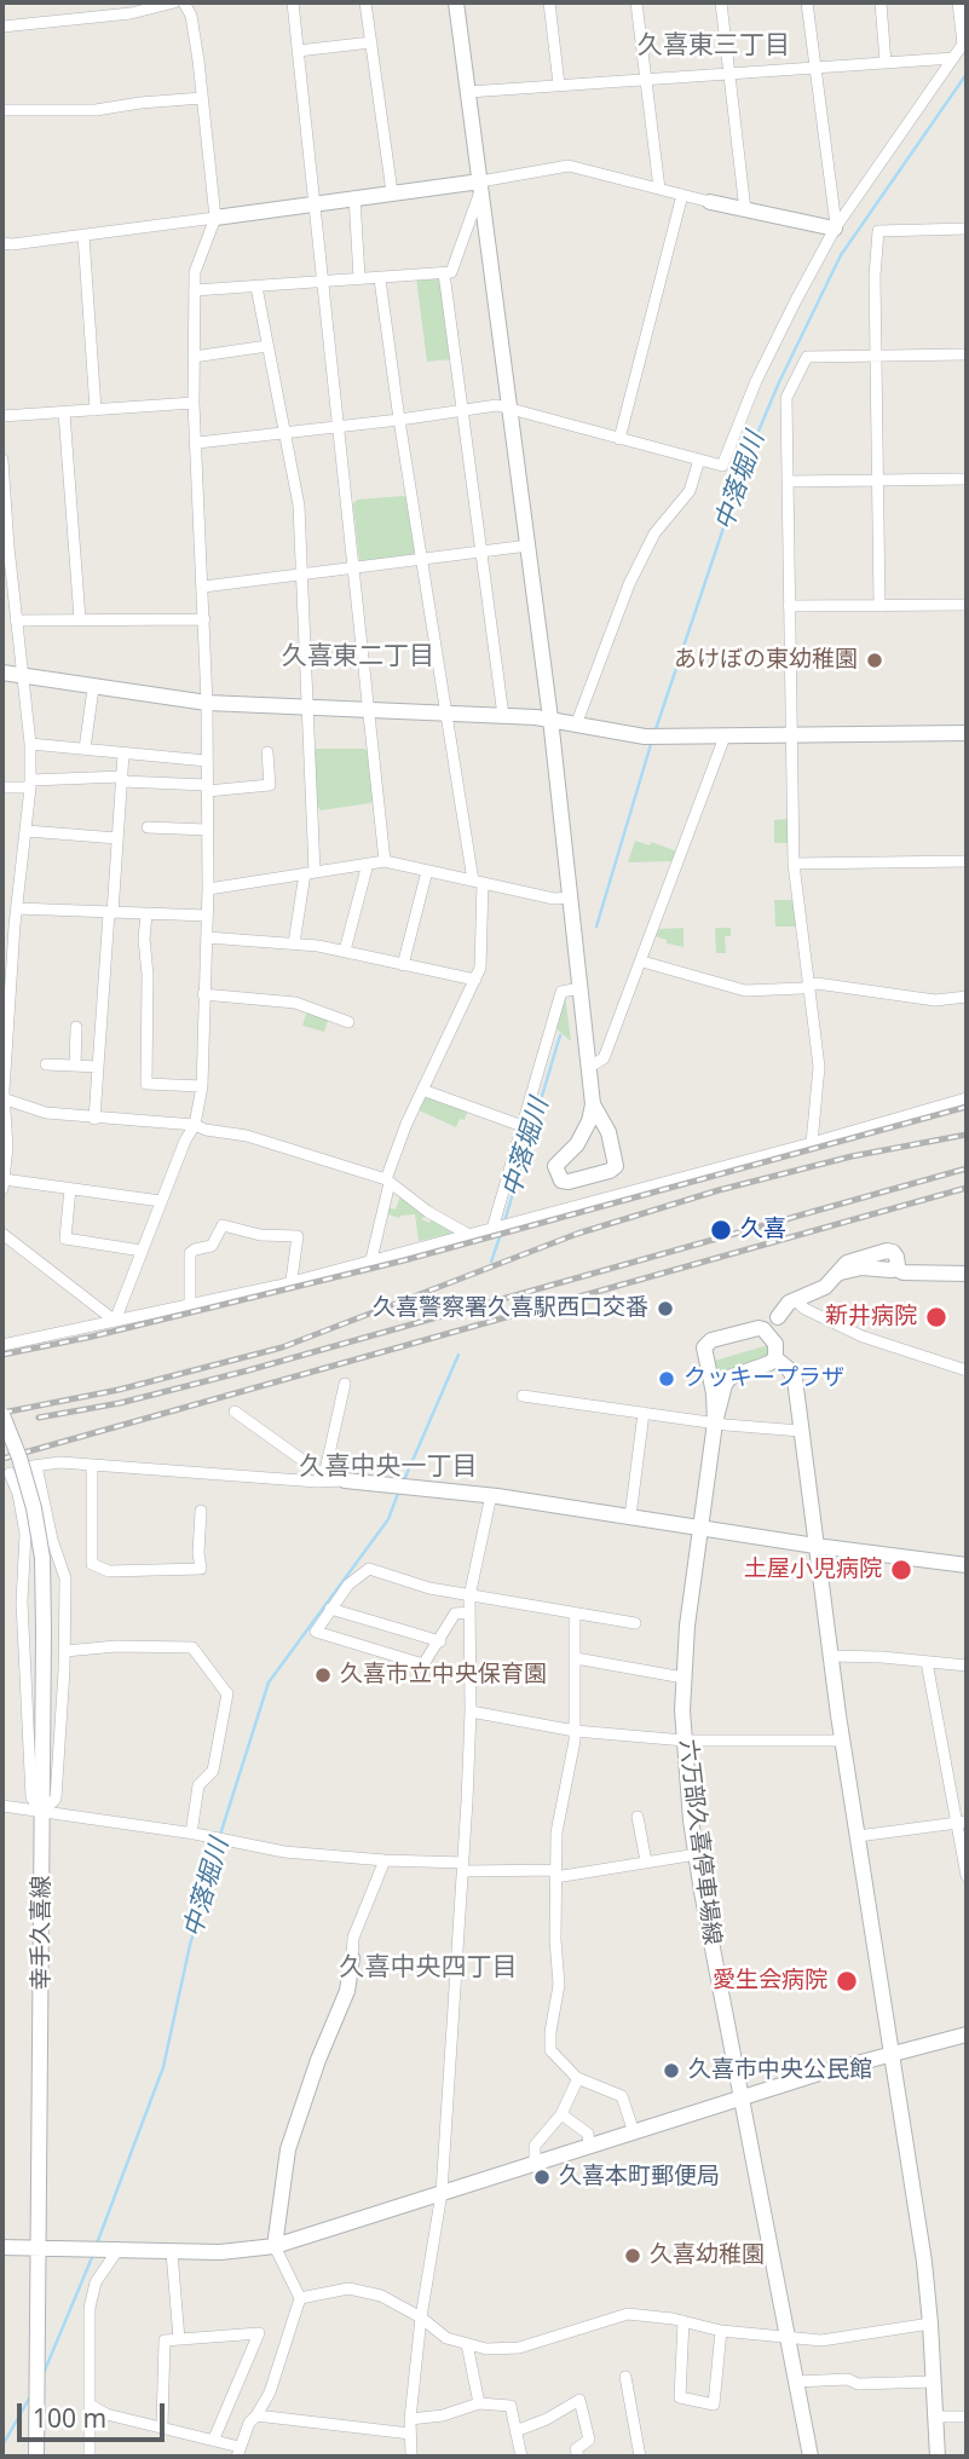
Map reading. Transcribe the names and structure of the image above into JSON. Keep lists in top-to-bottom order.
{
  "streets": {
    "street": ["六万部久喜停車場線", "幸手久喜線"]
  },
  "districts": [
    "久喜東三丁目",
    "久喜東二丁目",
    "久喜中央一丁目",
    "久喜中央四丁目"
  ],
  "water": ["中落堀川"],
  "places": [
    "あけぼの東幼稚園",
    "久喜",
    "久喜警察署久喜駅西口交番",
    "新井病院",
    "クッキープラザ",
    "土屋小児病院",
    "久喜市立中央保育園",
    "愛生会病院",
    "久喜市中央公民館",
    "久喜本町郵便局",
    "久喜幼稚園"
  ],
  "scale_bar": "100 m"
}
